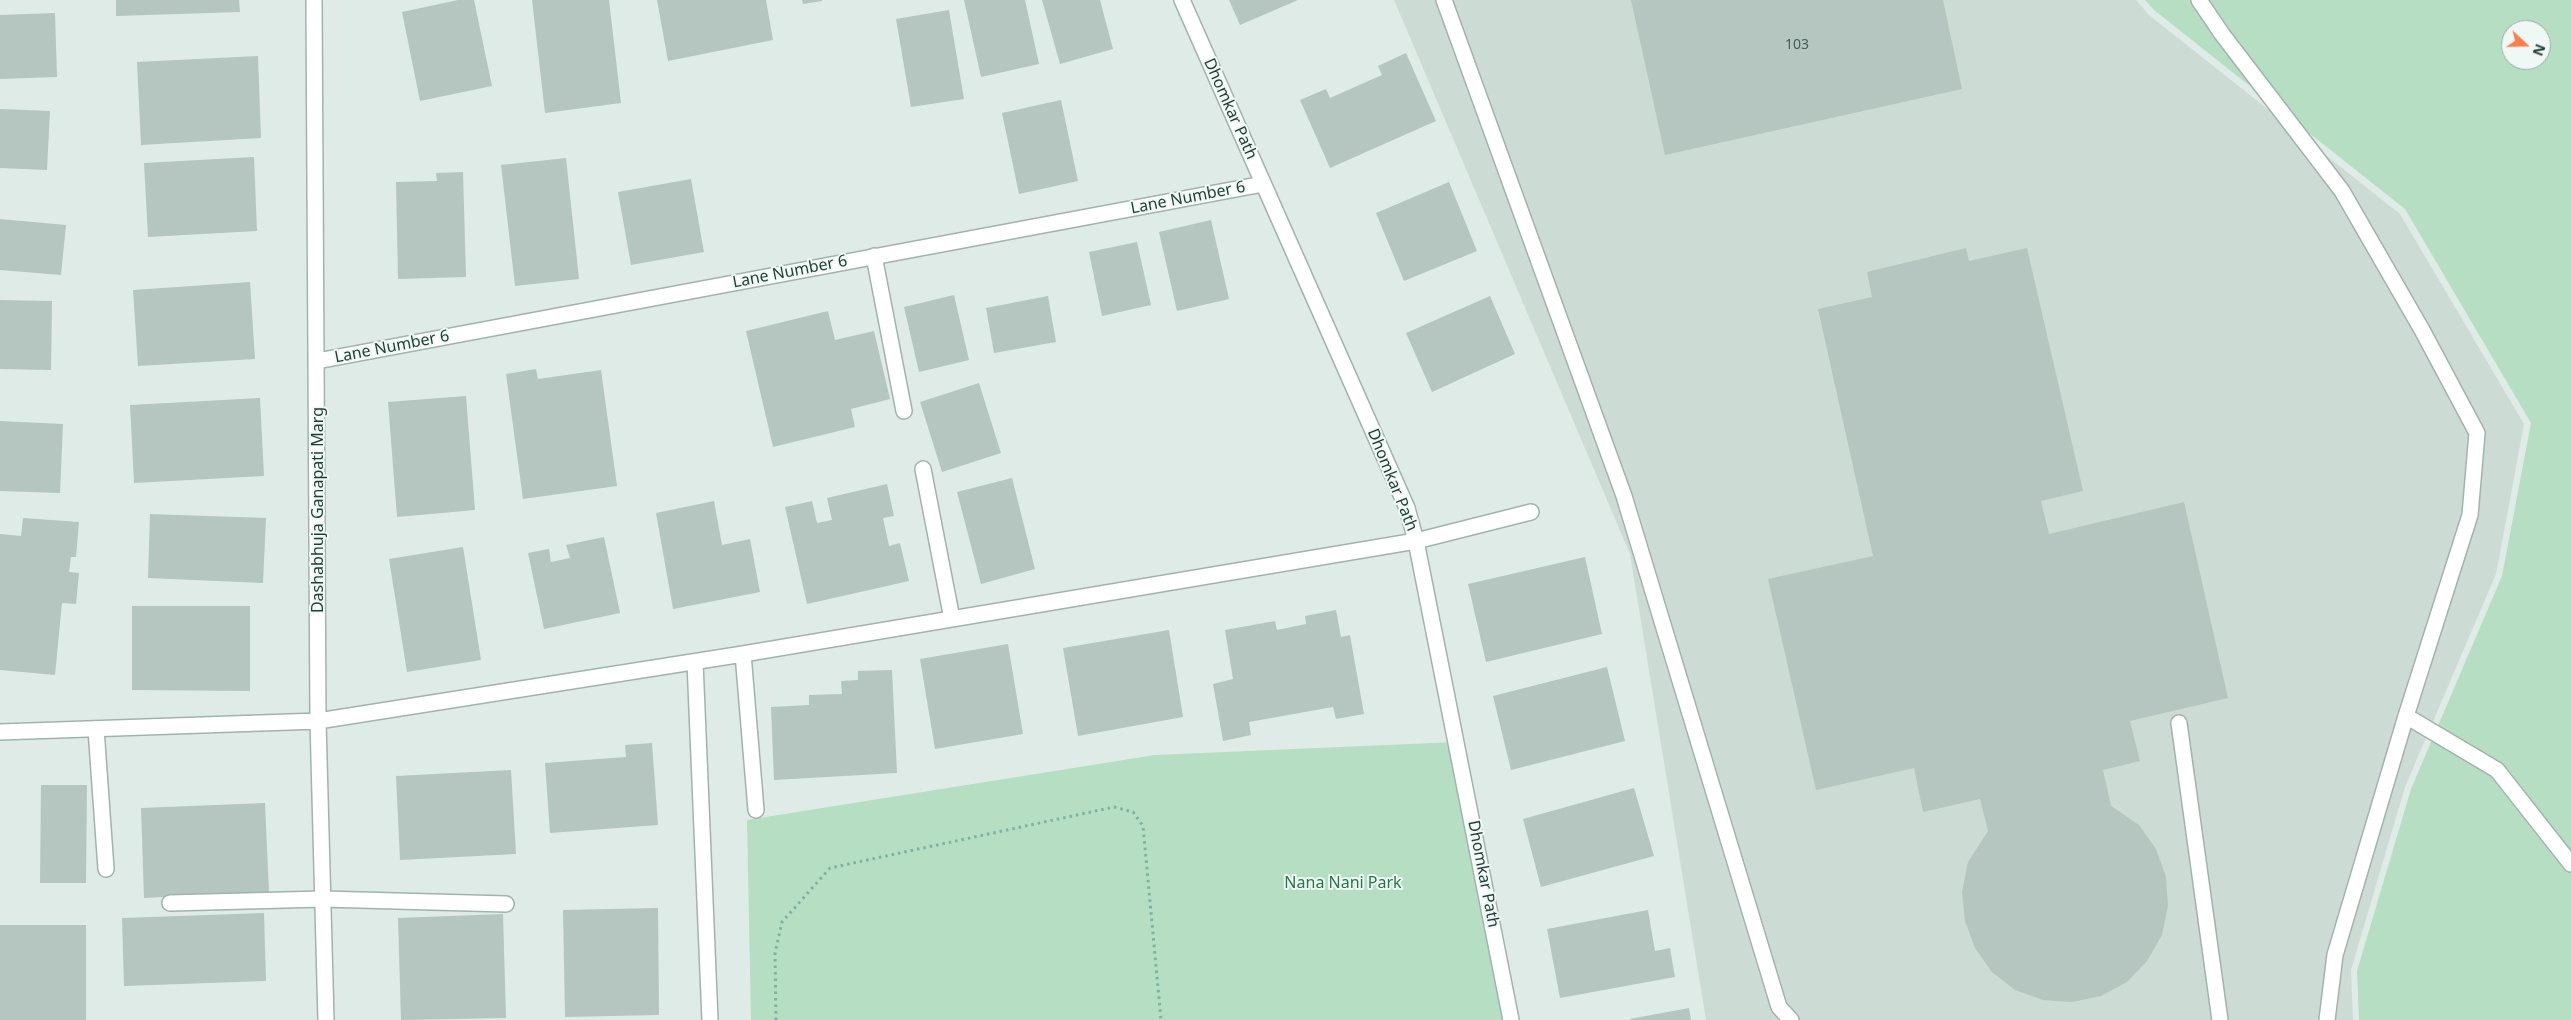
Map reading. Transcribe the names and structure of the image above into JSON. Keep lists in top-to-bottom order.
{
  "streets": {
    "street": ["Dhomkar Path", "Lane Number 6", "Dashabhuja Ganapati Marg"]
  },
  "crossings": [
    ["Dhomkar Path", "Lane Number 6"],
    ["Lane Number 6", "Dashabhuja Ganapati Marg"]
  ],
  "parks": ["Nana Nani Park"],
  "house_numbers": ["103"],
  "north": "right"
}
